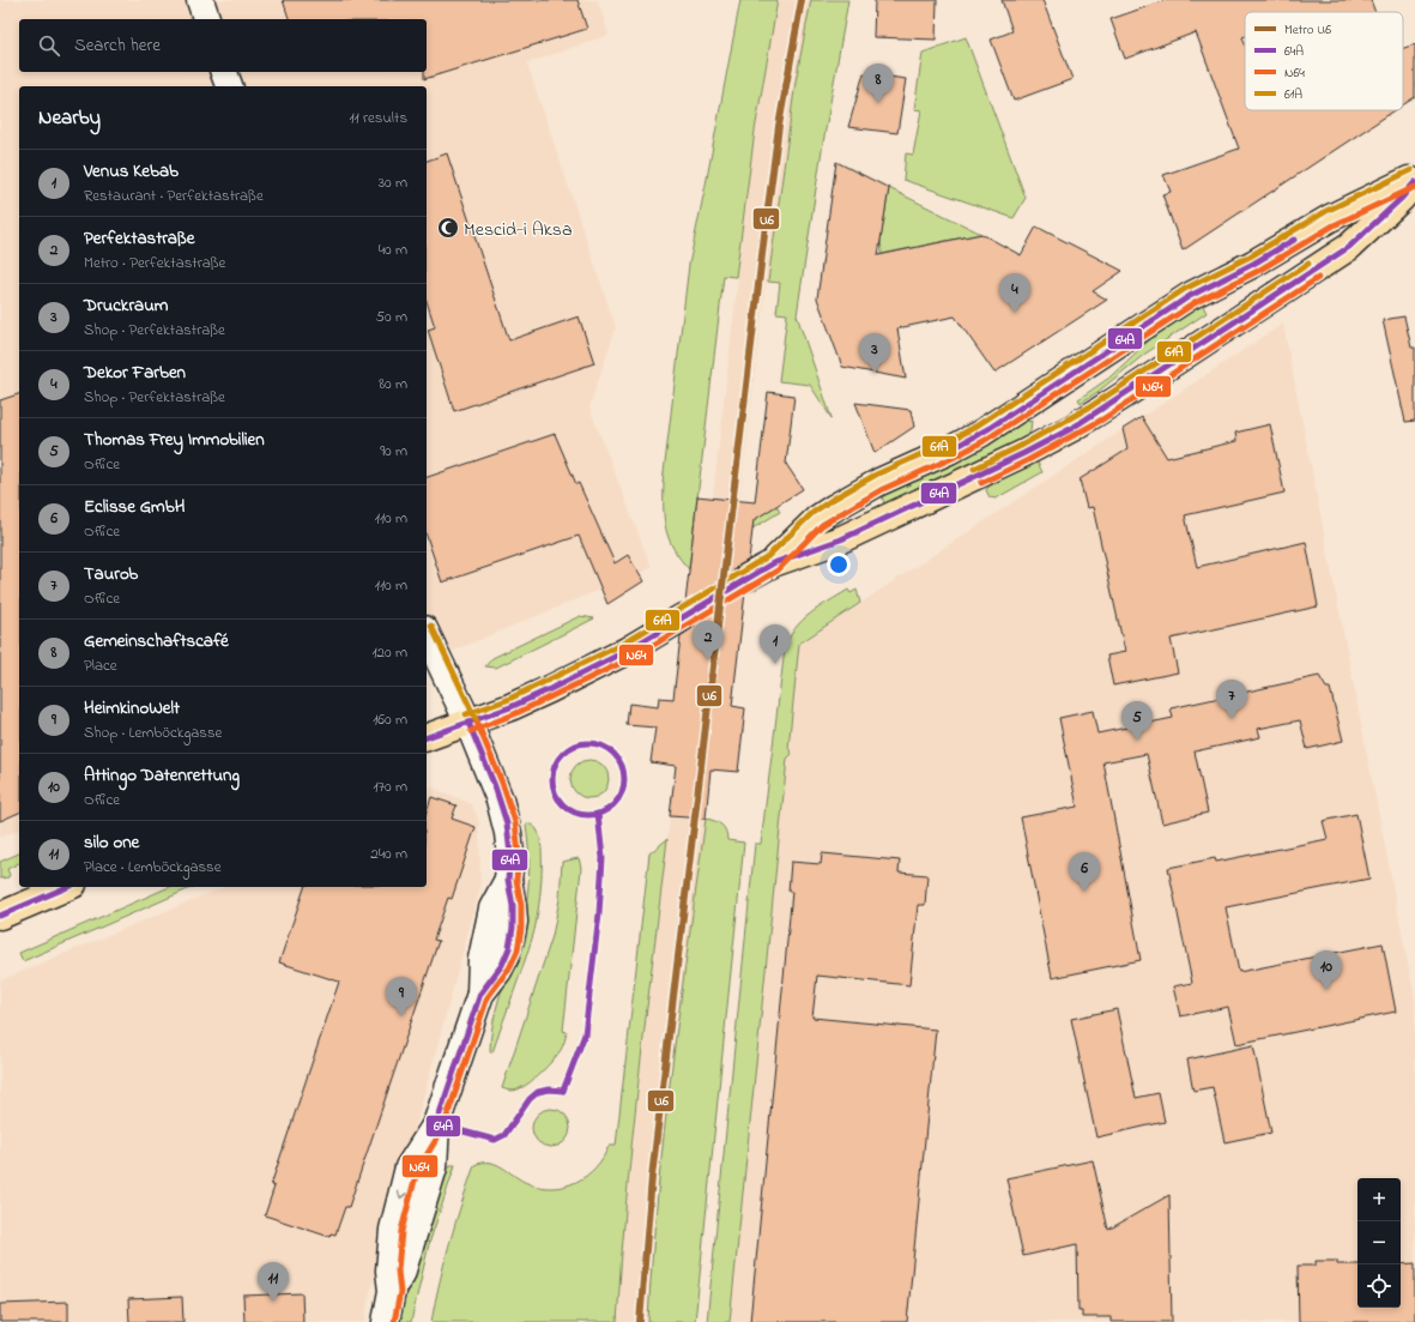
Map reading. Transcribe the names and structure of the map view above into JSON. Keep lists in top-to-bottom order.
{
  "places": {
    "mosque": ["Mescid-i Aksa"]
  },
  "lines": [
    "metro line U6",
    "transit line 61A",
    "transit line 64A",
    "transit line N64"
  ],
  "legend": [
    "Metro U6",
    "64A",
    "N64",
    "61A"
  ],
  "page": {
    "search": "Search here",
    "pins": [
      "8",
      "4",
      "3",
      "2",
      "1",
      "7",
      "5",
      "6",
      "10",
      "9",
      "11"
    ],
    "heading": ["Nearby", "11 results"],
    "list": [
      {
        "mark": "1",
        "name": "Venus Kebab",
        "note": "Restaurant · Perfektastraße",
        "value": "30 m"
      },
      {
        "mark": "2",
        "name": "Perfektastraße",
        "note": "Metro · Perfektastraße",
        "value": "40 m"
      },
      {
        "mark": "3",
        "name": "Druckraum",
        "note": "Shop · Perfektastraße",
        "value": "50 m"
      },
      {
        "mark": "4",
        "name": "Dekor Farben",
        "note": "Shop · Perfektastraße",
        "value": "80 m"
      },
      {
        "mark": "5",
        "name": "Thomas Frey Immobilien",
        "note": "Office",
        "value": "90 m"
      },
      {
        "mark": "6",
        "name": "Eclisse GmbH",
        "note": "Office",
        "value": "110 m"
      },
      {
        "mark": "7",
        "name": "Taurob",
        "note": "Office",
        "value": "110 m"
      },
      {
        "mark": "8",
        "name": "Gemeinschaftscafé",
        "note": "Place",
        "value": "120 m"
      },
      {
        "mark": "9",
        "name": "HeimkinoWelt",
        "note": "Shop · Lemböckgasse",
        "value": "160 m"
      },
      {
        "mark": "10",
        "name": "Attingo Datenrettung",
        "note": "Office",
        "value": "170 m"
      },
      {
        "mark": "11",
        "name": "silo one",
        "note": "Place · Lemböckgasse",
        "value": "240 m"
      }
    ],
    "map_buttons": ["+", "−"]
  }
}
